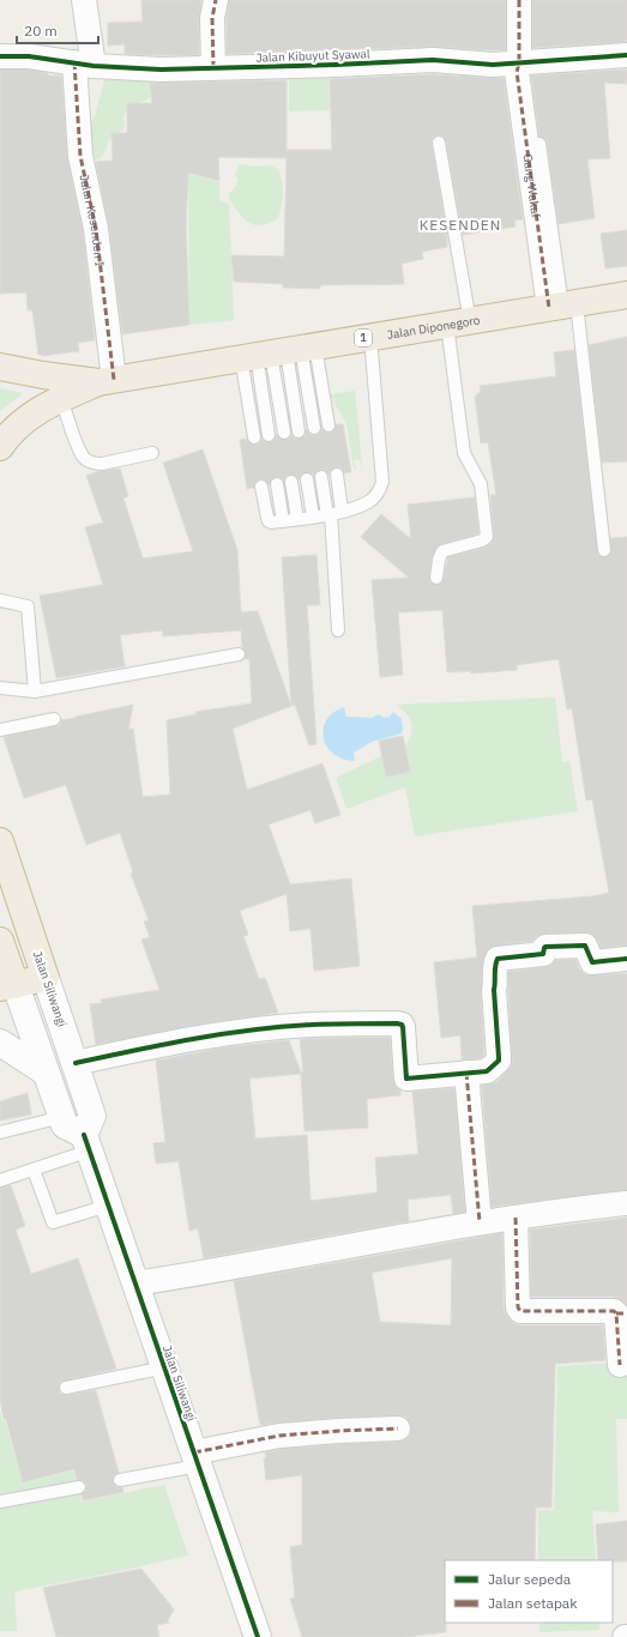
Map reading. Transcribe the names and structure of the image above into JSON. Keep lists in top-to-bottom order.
{
  "streets": {
    "highway": ["Jalan Diponegoro", "1", "Jalan Siliwangi"],
    "street": ["Jalan Kibuyut Syawal", "Gang Wakaf", "Jalan Kesenden I"]
  },
  "crossings": [
    ["Jalan Kibuyut Syawal", "Gang Wakaf"],
    ["Jalan Kibuyut Syawal", "Jalan Kesenden I"],
    ["Gang Wakaf", "Jalan Diponegoro"],
    ["Jalan Kesenden I", "Jalan Diponegoro"],
    ["Jalan Kesenden I", "1"],
    ["Jalan Diponegoro", "1"]
  ],
  "districts": ["KESENDEN"],
  "legend": ["Jalur sepeda", "Jalan setapak"],
  "scale_bar": "20 m"
}
